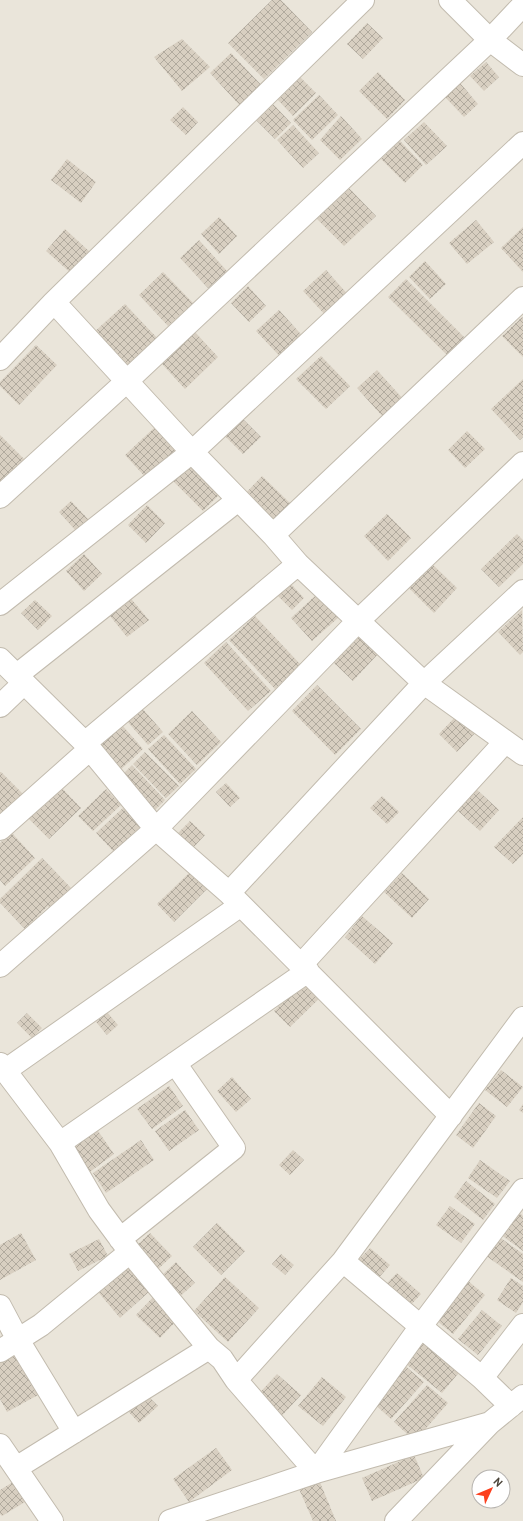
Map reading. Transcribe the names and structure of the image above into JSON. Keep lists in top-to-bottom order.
{
  "north": "top right"
}
